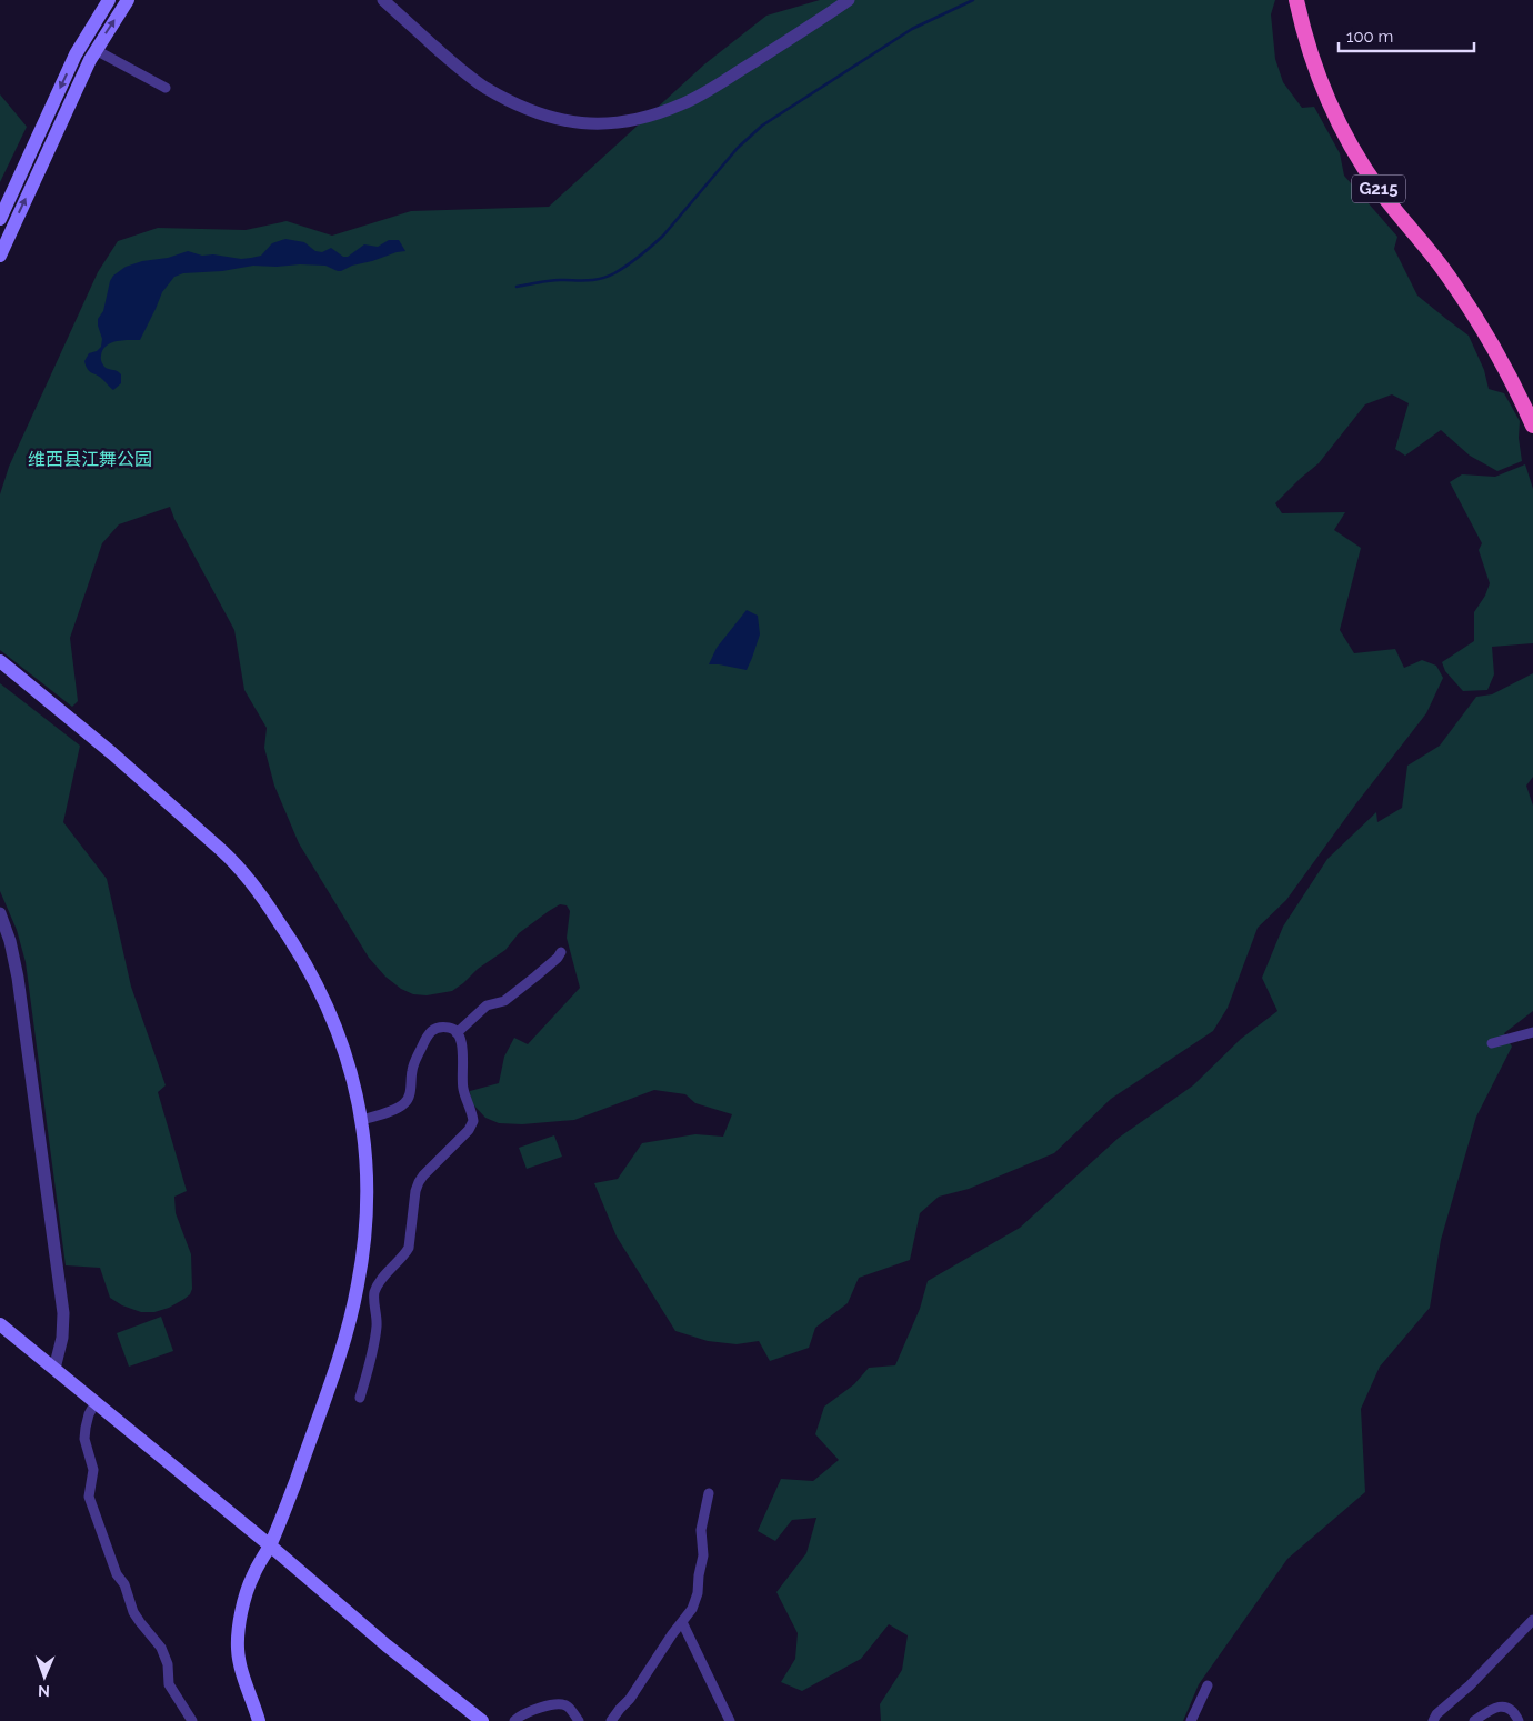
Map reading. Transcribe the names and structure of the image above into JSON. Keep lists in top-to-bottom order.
{
  "streets": {
    "highway": ["G215"]
  },
  "parks": ["维西县江舞公园"],
  "scale_bar": "100 m",
  "north": "bottom"
}
